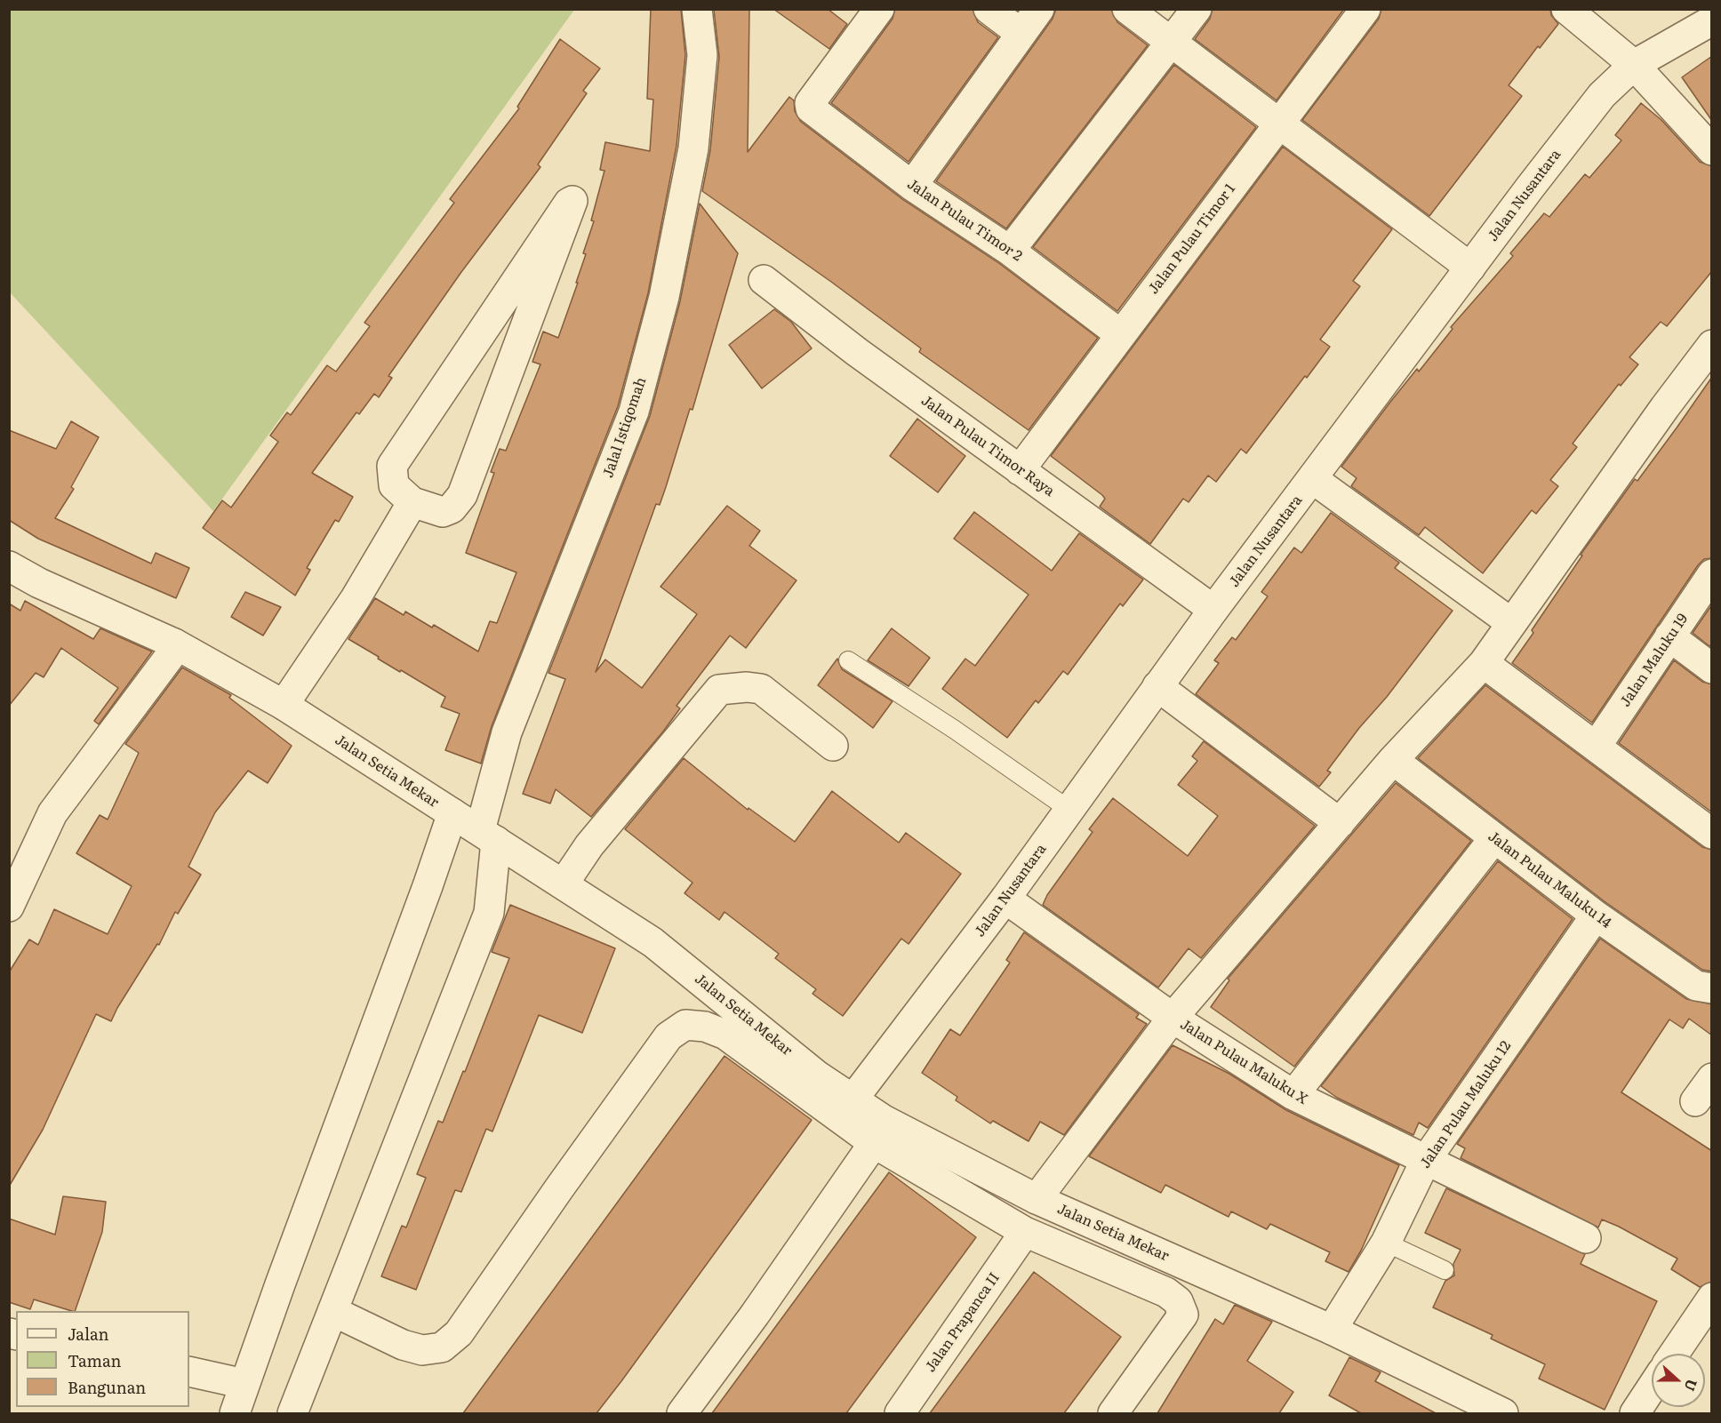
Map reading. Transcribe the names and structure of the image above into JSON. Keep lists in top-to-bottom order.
{
  "streets": {
    "street": [
      "Jalan Nusantara",
      "Jalan Pulau Timor 2",
      "Jalan Pulau Timor 1",
      "Jalal Istiqomah",
      "Jalan Pulau Timor Raya",
      "Jalan Maluku 19",
      "Jalan Setia Mekar",
      "Jalan Pulau Maluku 14",
      "Jalan Pulau Maluku X",
      "Jalan Pulau Maluku 12",
      "Jalan Prapanca II"
    ]
  },
  "crossings": [
    ["Jalan Nusantara", "Jalan Pulau Timor Raya"],
    ["Jalan Nusantara", "Jalan Setia Mekar"],
    ["Jalan Nusantara", "Jalan Pulau Maluku X"],
    ["Jalan Pulau Timor 2", "Jalan Pulau Timor 1"],
    ["Jalan Pulau Timor 1", "Jalan Pulau Timor Raya"],
    ["Jalal Istiqomah", "Jalan Setia Mekar"],
    ["Jalan Setia Mekar", "Jalan Pulau Maluku 12"],
    ["Jalan Pulau Maluku 14", "Jalan Pulau Maluku 12"],
    ["Jalan Pulau Maluku X", "Jalan Pulau Maluku 12"]
  ],
  "legend": ["Jalan", "Taman", "Bangunan"],
  "north": "right"
}
